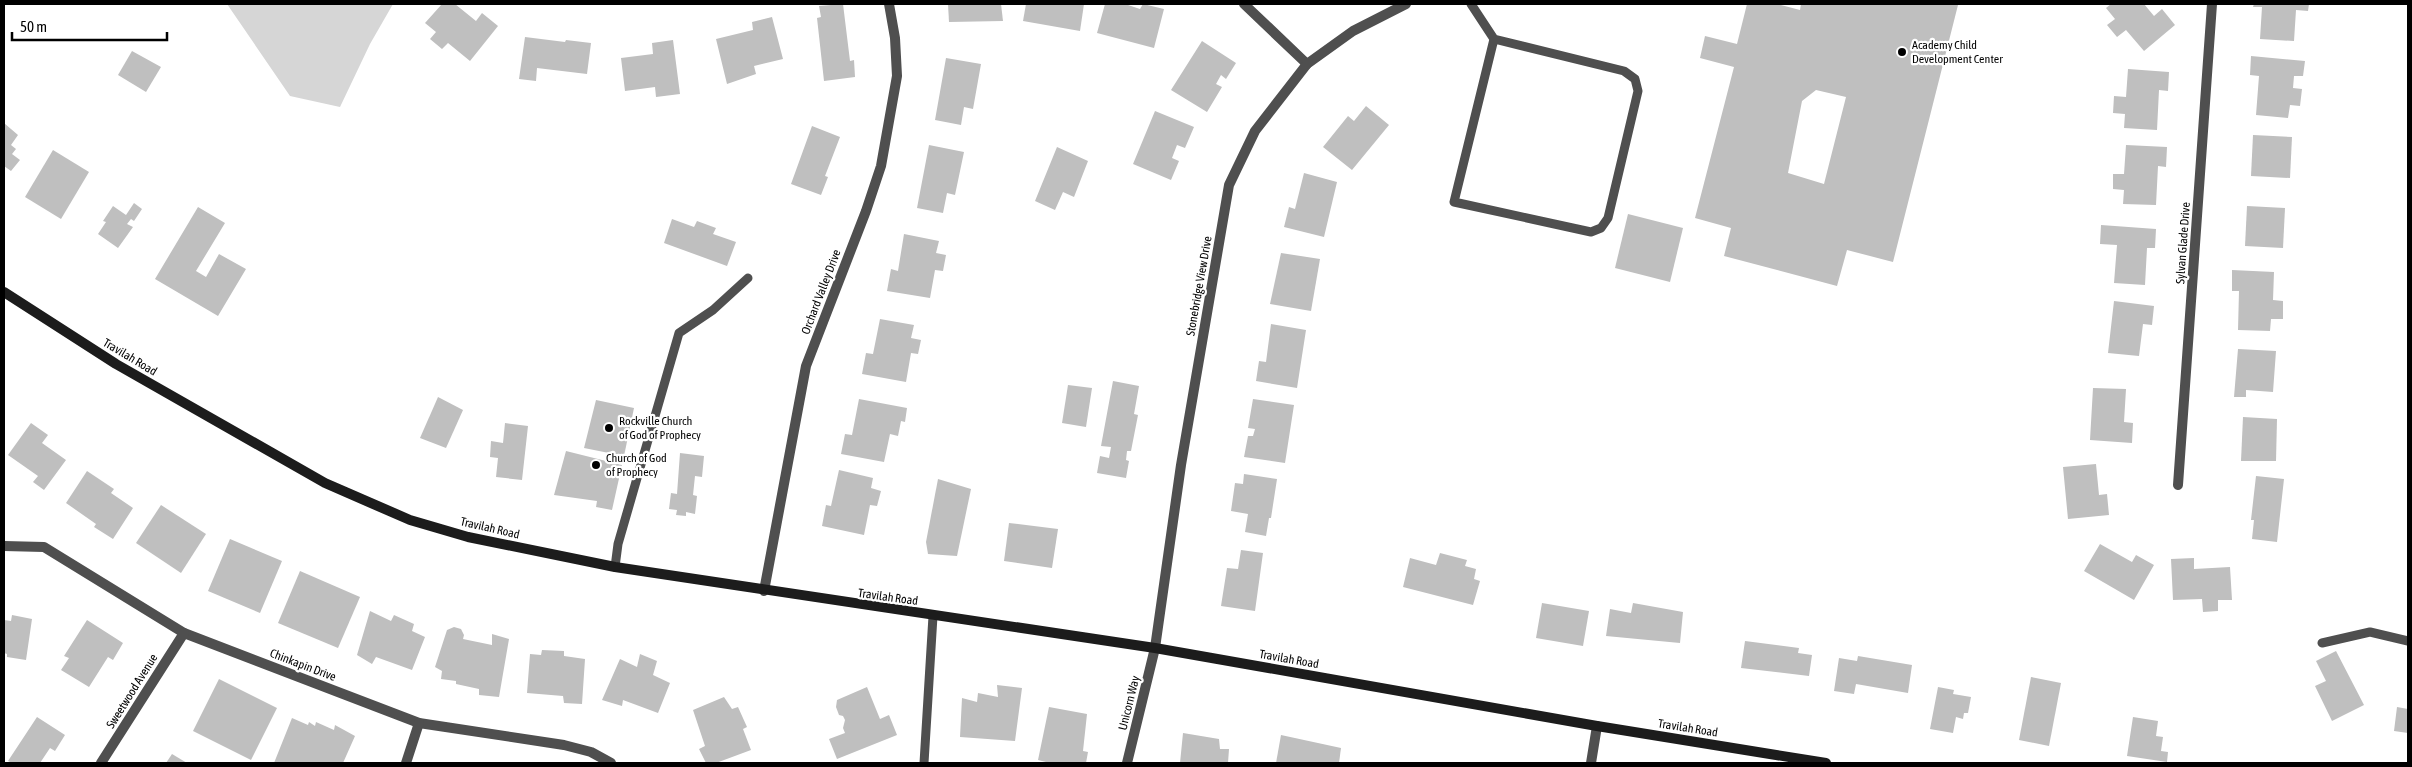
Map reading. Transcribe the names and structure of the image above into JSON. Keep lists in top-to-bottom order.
{
  "streets": {
    "main road": ["Travilah Road"],
    "street": [
      "Sylvan Glade Drive",
      "Stonebridge View Drive",
      "Orchard Valley Drive",
      "Chinkapin Drive",
      "Sweetwood Avenue",
      "Unicorn Way"
    ]
  },
  "crossings": [
    ["Stonebridge View Drive", "Travilah Road"],
    ["Stonebridge View Drive", "Unicorn Way"],
    ["Orchard Valley Drive", "Travilah Road"],
    ["Travilah Road", "Unicorn Way"],
    ["Chinkapin Drive", "Sweetwood Avenue"]
  ],
  "places": ["Academy Child Development Center", "Rockville Church of God of Prophecy", "Church of God of Prophecy"],
  "scale_bar": "50 m"
}
